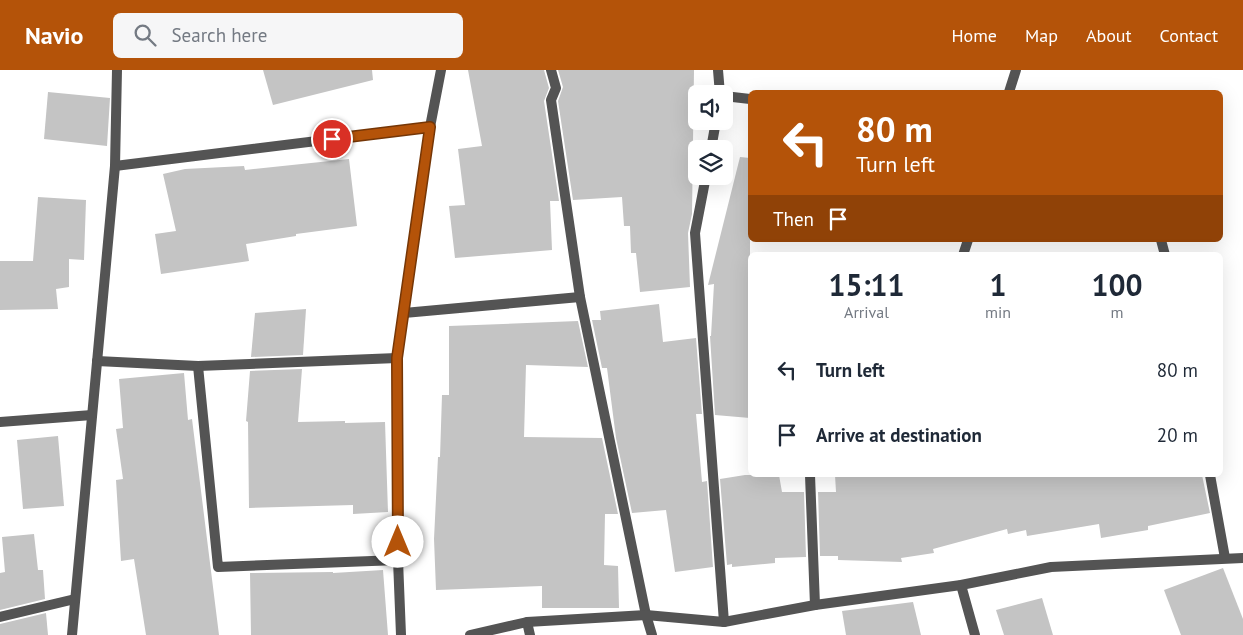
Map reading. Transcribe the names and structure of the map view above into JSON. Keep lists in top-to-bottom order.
{
  "page": {
    "header": "Navio",
    "search": "Search here",
    "nav": [
      "Home",
      "Map",
      "About",
      "Contact"
    ],
    "turn": ["80 m", "Turn left"],
    "then": "Then",
    "eta": [
      "15:11",
      "Arrival",
      "1",
      "min",
      "100",
      "m"
    ],
    "list": [
      {
        "name": "Turn left",
        "value": "80 m"
      },
      {
        "name": "Arrive at destination",
        "value": "20 m"
      }
    ]
  }
}
